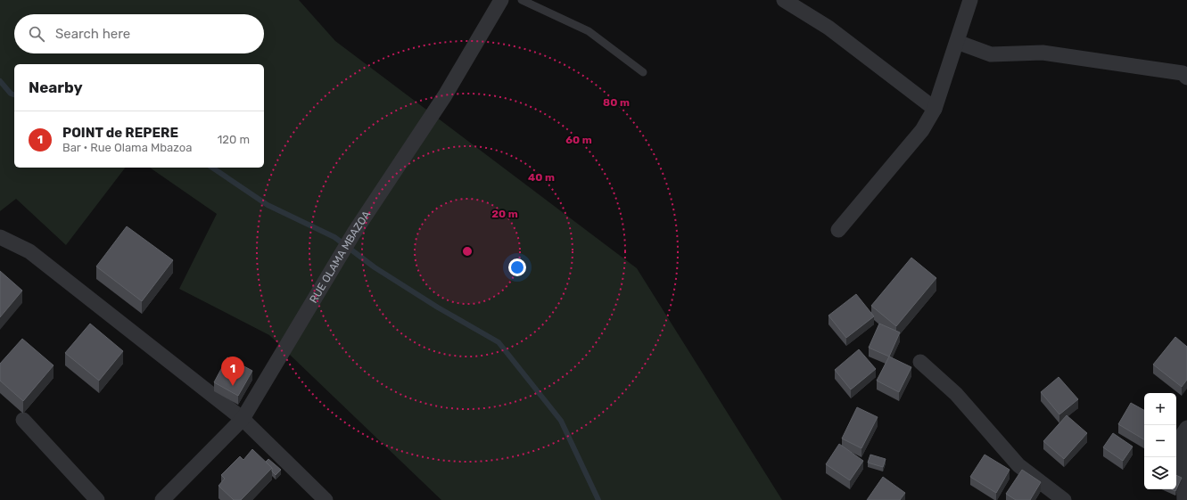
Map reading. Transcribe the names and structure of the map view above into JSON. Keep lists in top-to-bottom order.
{
  "streets": {
    "street": ["RUE OLAMA MBAZOA"]
  },
  "page": {
    "search": "Search here",
    "heading": "Nearby",
    "list": [
      {
        "mark": "1",
        "name": "POINT de REPERE",
        "note": "Bar · Rue Olama Mbazoa",
        "value": "120 m"
      }
    ],
    "pins": "1",
    "map_buttons": ["+", "−"]
  },
  "rings": [
    "80 m",
    "60 m",
    "40 m",
    "20 m"
  ]
}
